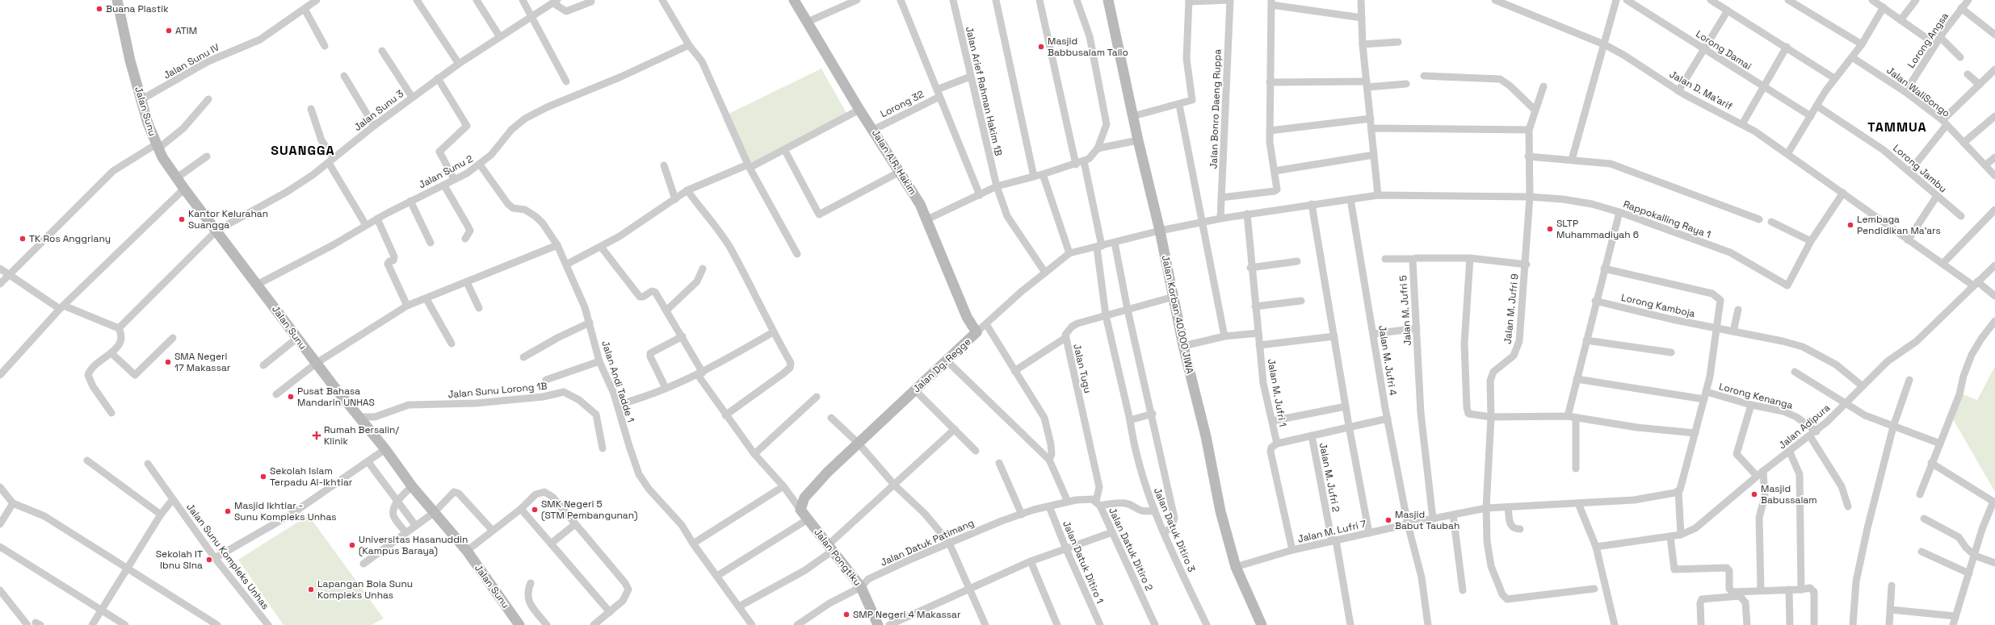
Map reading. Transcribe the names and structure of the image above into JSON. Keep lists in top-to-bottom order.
{
  "streets": {
    "street": [
      "Lorong Angsa",
      "Lorong Damai",
      "Jalan Sunu IV",
      "Jalan D. Ma'arif",
      "Jalan Arief Rahman Hakim 1B",
      "Jalan WaliSongo",
      "Lorong 32",
      "Jalan Bonro Daeng Ruppa",
      "Jalan Sunu 3",
      "Jalan Sunu",
      "Jalan A.R. Hakim",
      "Lorong Jambu",
      "Jalan Sunu 2",
      "Rappokalling Raya 1",
      "Lorong Kamboja",
      "Jalan M. Jufri 9",
      "Jalan M. Jufri 5",
      "Jalan Korban 40.000 JIWA",
      "Jalan M. Jufri 4",
      "Jalan Dg. Regge",
      "Jalan Tugu",
      "Jalan Andi Tadde 1",
      "Jalan Sunu Lorong 1B",
      "Jalan M. Jufri 1",
      "Lorong Kenanga",
      "Jalan Adipura",
      "Jalan M. Jufri 2",
      "Jalan Datuk Ditiro 3",
      "Jalan M. Lufri 7",
      "Jalan Datuk Patimang",
      "Jalan Datuk Ditiro 2",
      "Jalan Sunu Kompleks Unhas",
      "Jalan Pongtiku",
      "Jalan Datuk Ditiro 1"
    ]
  },
  "crossings": [
    ["Lorong Angsa", "Jalan WaliSongo"],
    ["Jalan Sunu IV", "Jalan Sunu"],
    ["Jalan D. Ma'arif", "Jalan Adipura"],
    ["Jalan Arief Rahman Hakim 1B", "Lorong 32"],
    ["Jalan Arief Rahman Hakim 1B", "Jalan Dg. Regge"],
    ["Lorong 32", "Jalan A.R. Hakim"],
    ["Jalan Bonro Daeng Ruppa", "Rappokalling Raya 1"],
    ["Jalan Sunu 3", "Jalan Sunu"],
    ["Jalan Sunu", "Jalan Sunu 2"],
    ["Jalan Sunu", "Jalan Sunu Lorong 1B"],
    ["Jalan A.R. Hakim", "Jalan Dg. Regge"],
    ["Jalan Sunu 2", "Jalan Andi Tadde 1"],
    ["Rappokalling Raya 1", "Jalan M. Jufri 9"],
    ["Rappokalling Raya 1", "Jalan Korban 40.000 JIWA"],
    ["Rappokalling Raya 1", "Jalan M. Jufri 4"],
    ["Rappokalling Raya 1", "Jalan M. Jufri 1"],
    ["Lorong Kamboja", "Jalan Adipura"],
    ["Jalan M. Jufri 9", "Jalan M. Lufri 7"],
    ["Jalan M. Jufri 5", "Jalan M. Lufri 7"],
    ["Jalan Korban 40.000 JIWA", "Jalan Tugu"],
    ["Jalan Korban 40.000 JIWA", "Jalan M. Lufri 7"],
    ["Jalan M. Jufri 4", "Jalan M. Lufri 7"],
    ["Jalan Dg. Regge", "Jalan Datuk Ditiro 3"],
    ["Jalan Dg. Regge", "Jalan Pongtiku"],
    ["Jalan Tugu", "Jalan Datuk Ditiro 3"],
    ["Jalan Tugu", "Jalan Datuk Ditiro 2"],
    ["Lorong Kenanga", "Jalan Adipura"],
    ["Jalan M. Jufri 2", "Jalan M. Lufri 7"],
    ["Jalan Datuk Patimang", "Jalan Datuk Ditiro 2"],
    ["Jalan Datuk Patimang", "Jalan Pongtiku"],
    ["Jalan Datuk Patimang", "Jalan Datuk Ditiro 1"]
  ],
  "districts": ["TAMMUA", "SUANGGA"],
  "places": {
    "other": [
      "Buana Plastik",
      "ATIM",
      "Masjid Babbusalam Tallo",
      "Kantor Kelurahan Suangga",
      "Lembaga Pendidikan Ma'ars",
      "SLTP Muhammadiyah 6",
      "TK Ros Anggriany",
      "SMA Negeri 17 Makassar",
      "Pusat Bahasa Mandarin UNHAS",
      "Sekolah Islam Terpadu Al-Ikhtiar",
      "Masjid Babussalam",
      "SMK Negeri 5 (STM Pembangunan)",
      "Masjid Ikhtiar - Sunu Kompleks Unhas",
      "Masjid Babut Taubah",
      "Universitas Hasanuddin (Kampus Baraya)",
      "Sekolah IT Ibnu SIna",
      "Lapangan Bola Sunu Kompleks Unhas",
      "SMP Negeri 4 Makassar"
    ],
    "health": ["Rumah Bersalin/ Klinik"]
  }
}
